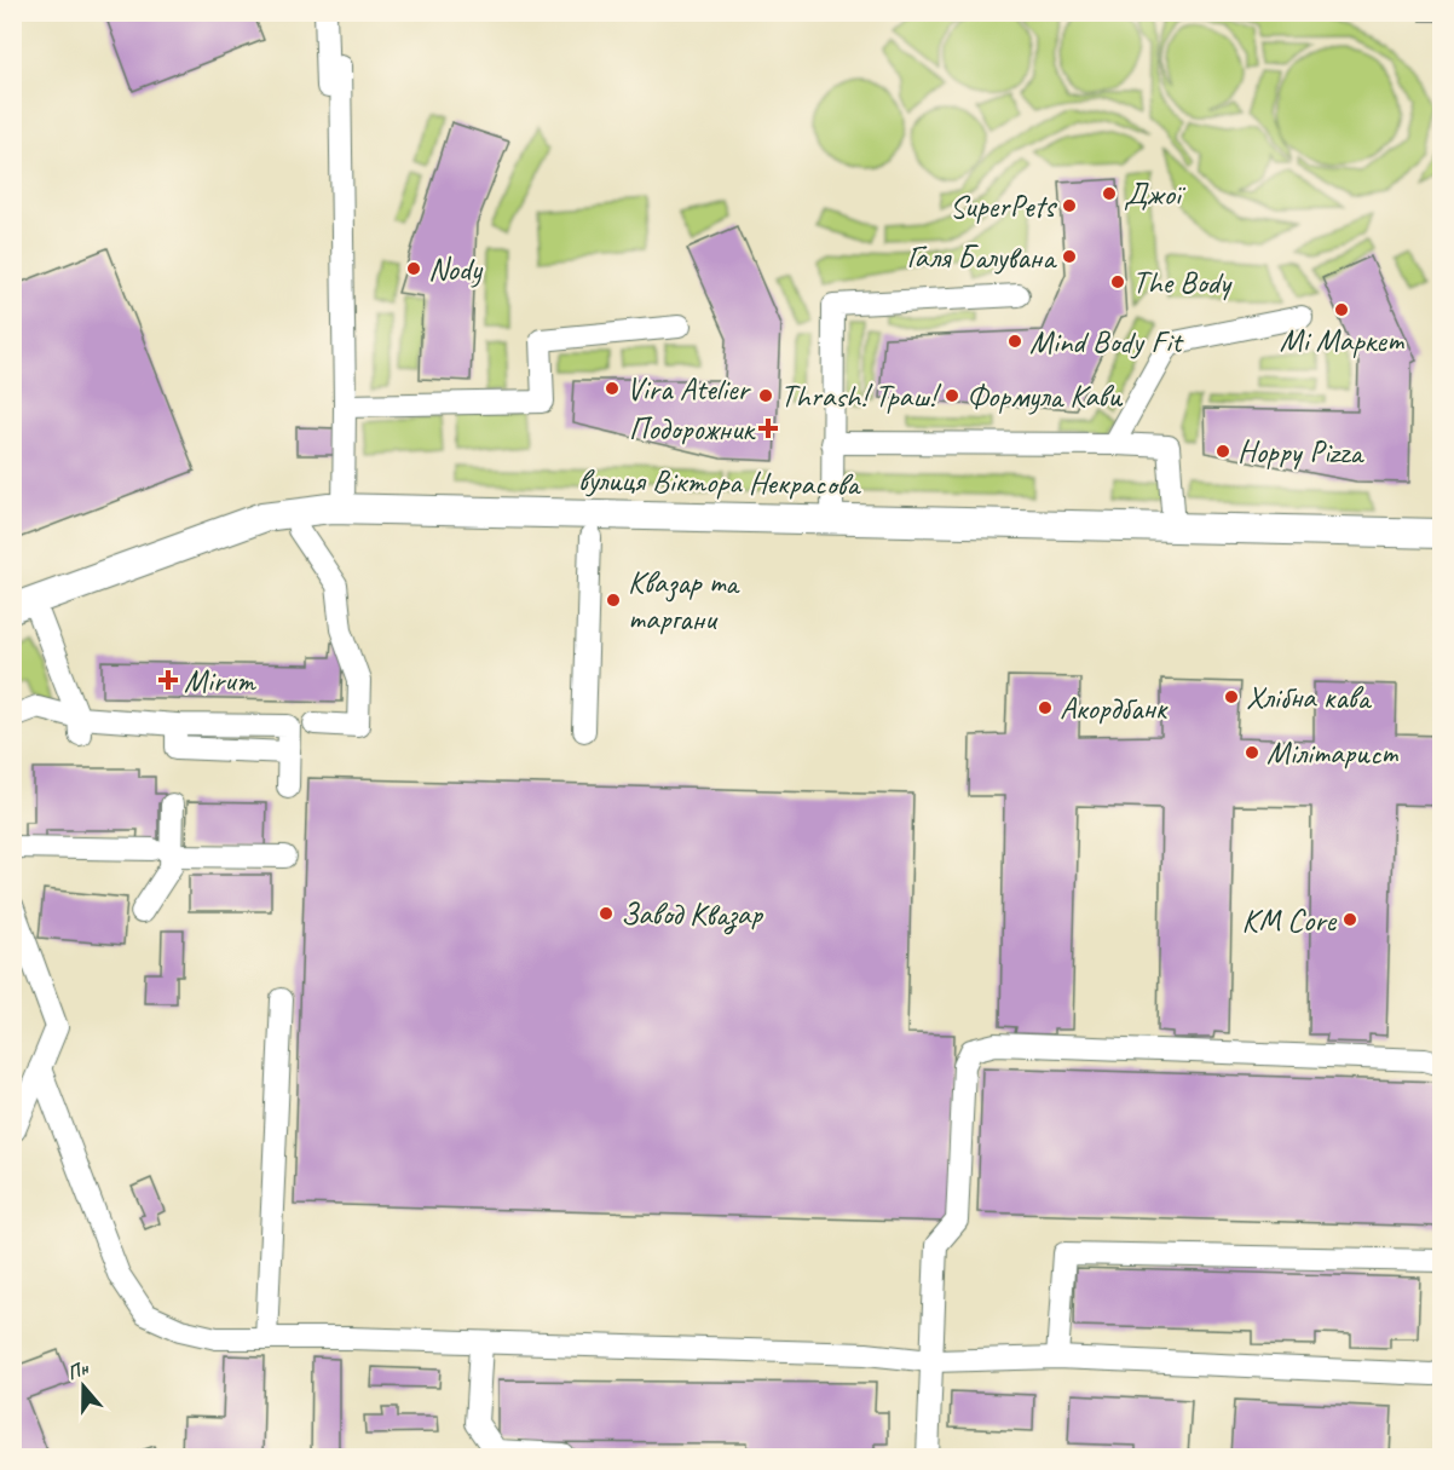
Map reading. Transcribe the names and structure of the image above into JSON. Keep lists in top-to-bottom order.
{
  "streets": {
    "main road": ["вулиця Віктора Некрасова"]
  },
  "places": {
    "other": [
      "Джої",
      "SuperPets",
      "Галя Балувана",
      "Nody",
      "The Body",
      "Мі Маркет",
      "Mind Body Fit",
      "Vira Atelier",
      "Thrash! Траш!",
      "Формула Кави",
      "Hoppy Pizza",
      "Квазар та таргани",
      "Хлібна кава",
      "Акордбанк",
      "Мілітарист",
      "Завод Квазар",
      "KM Core"
    ],
    "health": ["Подорожник", "Mirum"]
  },
  "north": "top"
}
